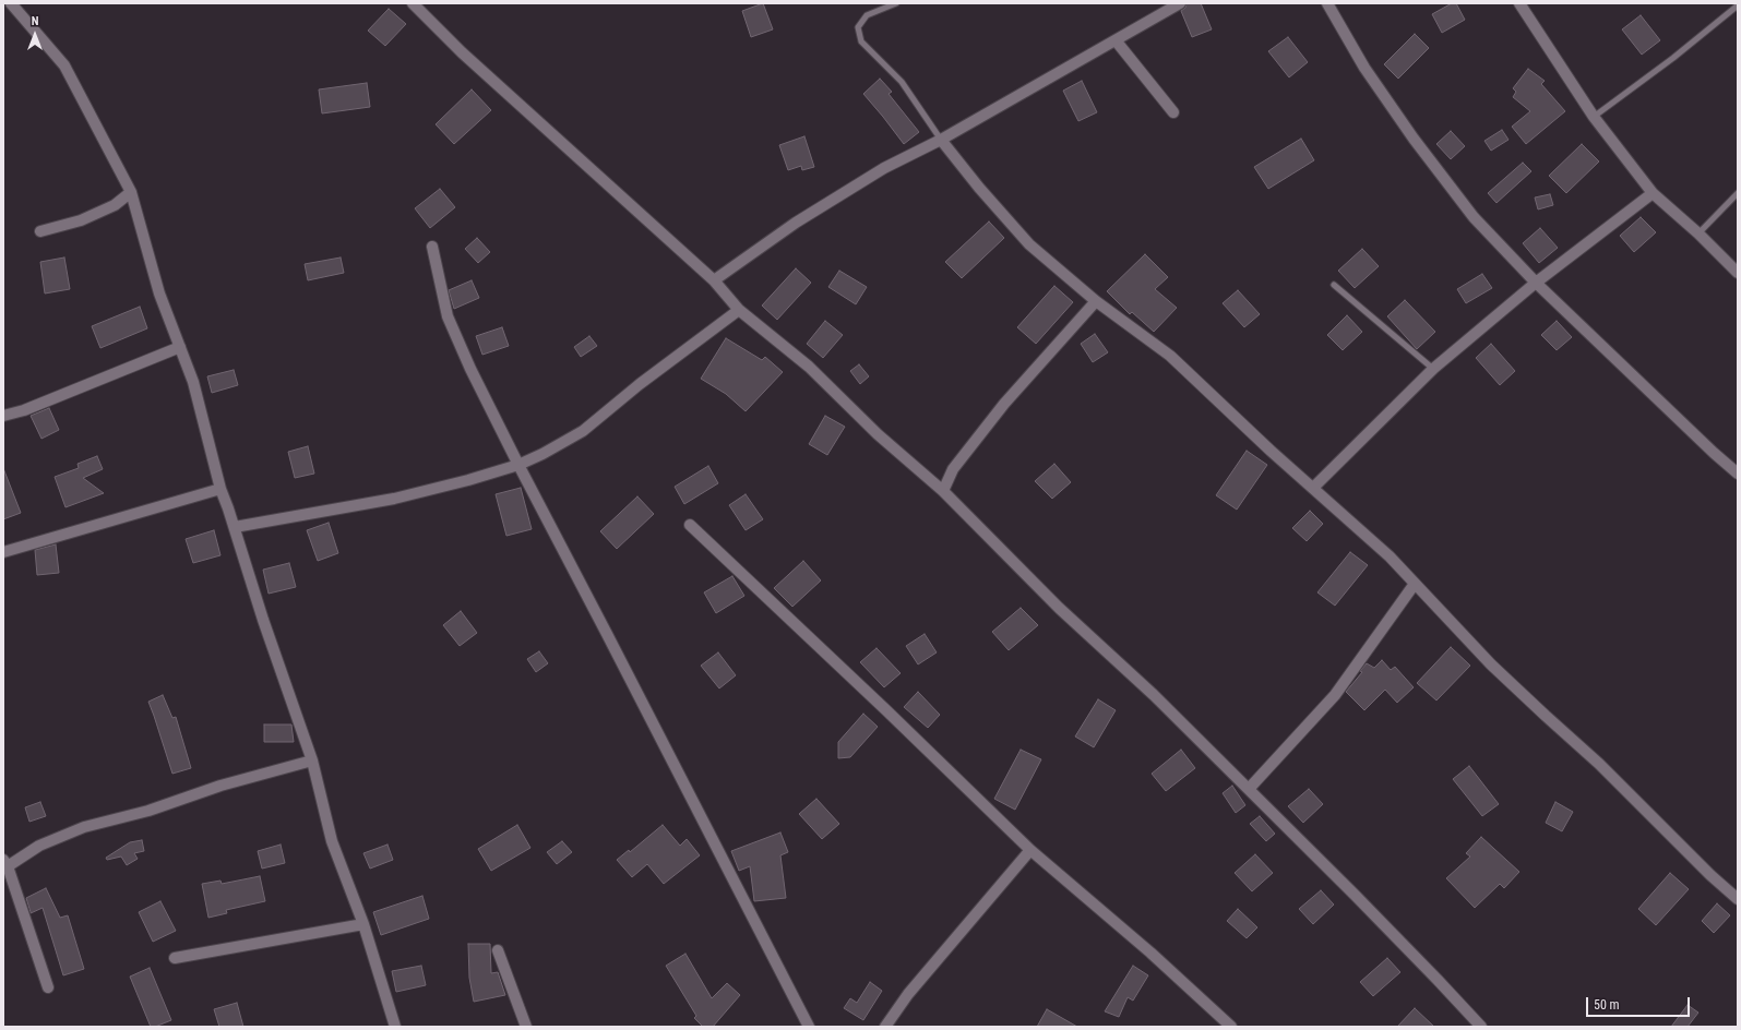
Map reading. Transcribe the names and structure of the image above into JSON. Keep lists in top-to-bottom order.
{
  "scale_bar": "50 m",
  "north": "top"
}
